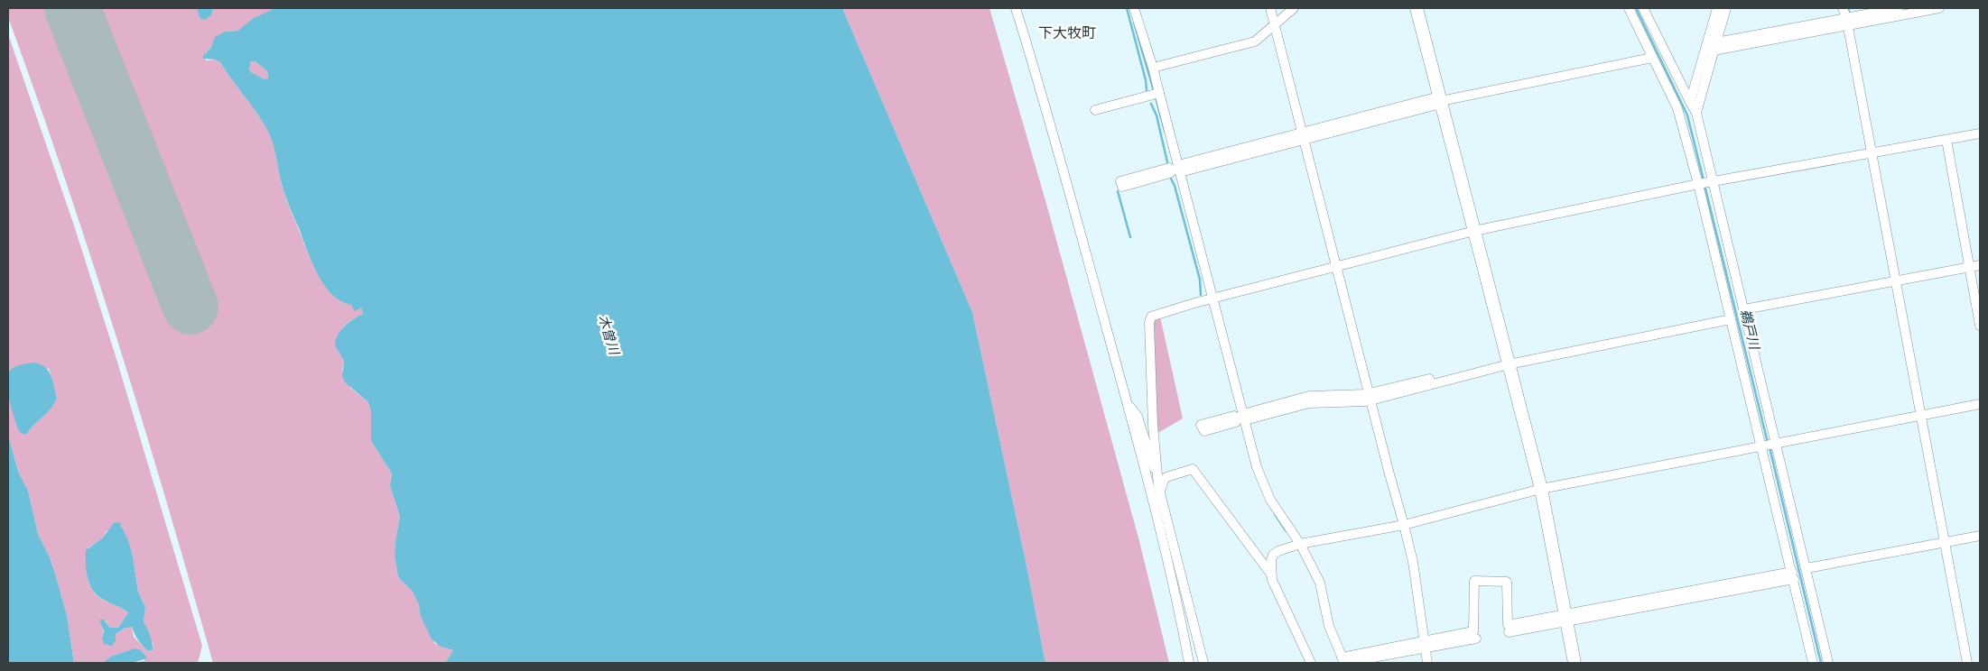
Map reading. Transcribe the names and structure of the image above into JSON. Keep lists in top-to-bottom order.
{
  "districts": ["下大牧町"],
  "water": ["鵜戸川", "木曽川"]
}
